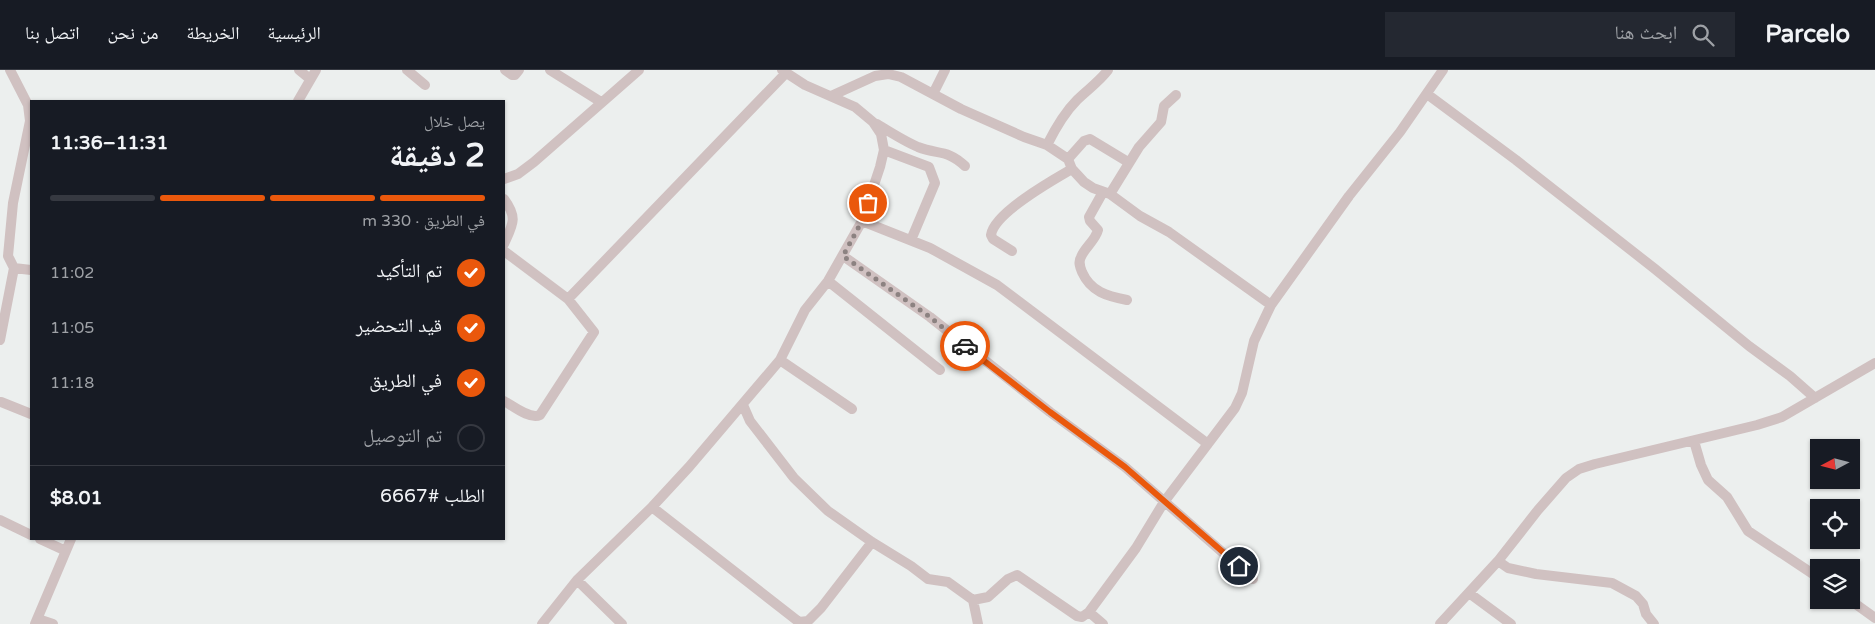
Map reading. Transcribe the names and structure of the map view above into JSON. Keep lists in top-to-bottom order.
{
  "north": "left",
  "page": {
    "header": "Parcelo",
    "search": "ابحث هنا",
    "nav": [
      "الرئيسية",
      "الخريطة",
      "من نحن",
      "اتصل بنا"
    ],
    "heading": ["2 دقيقة", "يصل خلال", "11:31–11:36"],
    "panel": ["الطلب #6667", "$8.01"],
    "bar": "في الطريق · 330 m",
    "list": [
      ["تم التأكيد", "11:02"],
      ["قيد التحضير", "11:05"],
      ["في الطريق", "11:18"],
      "تم التوصيل"
    ]
  }
}
